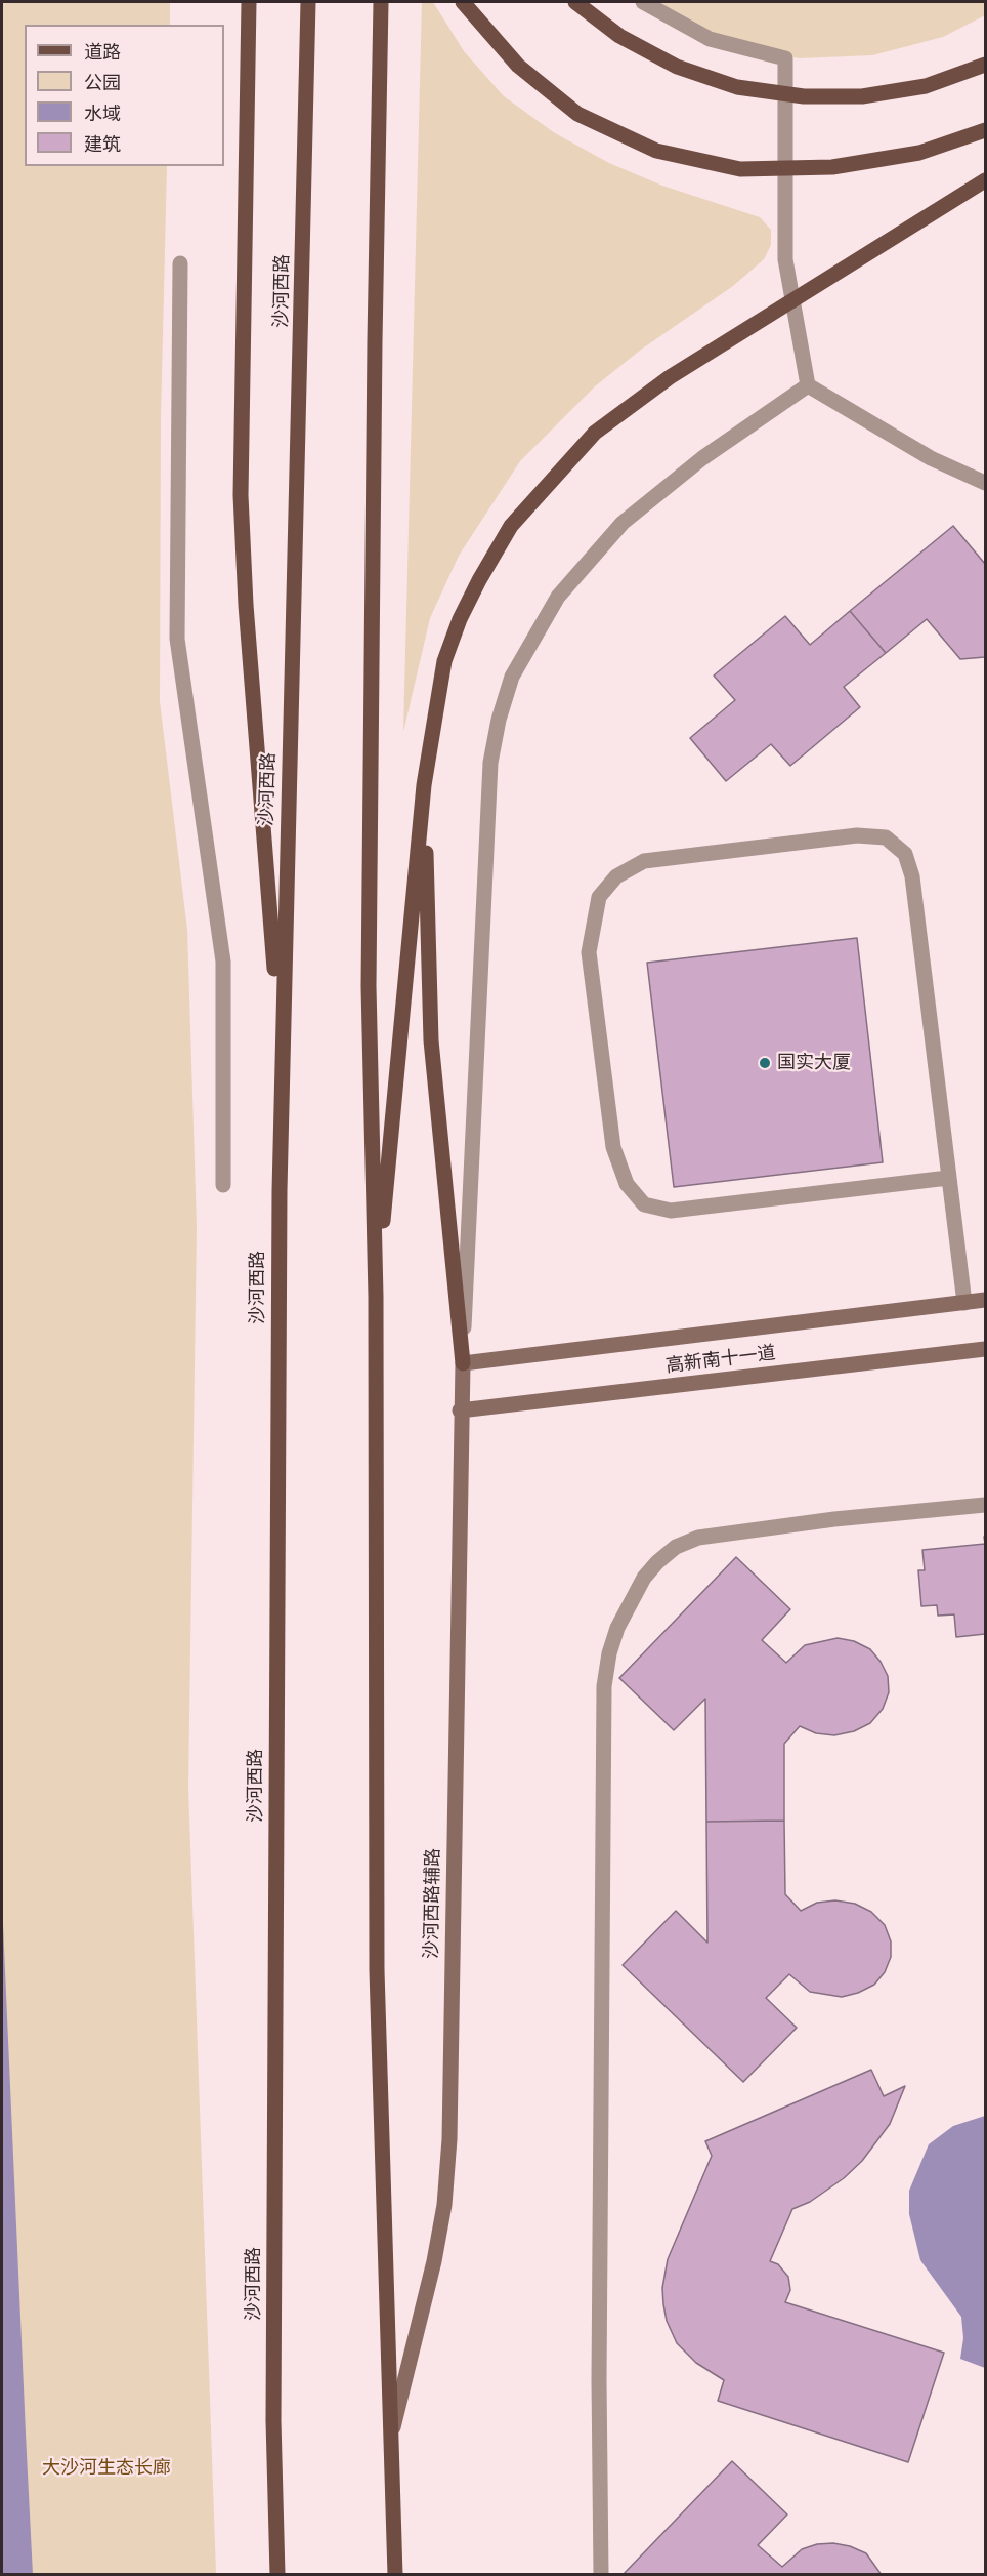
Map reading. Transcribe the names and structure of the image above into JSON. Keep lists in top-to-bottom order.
{
  "streets": {
    "main road": ["沙河西路"],
    "street": ["高新南十一道", "沙河西路辅路"]
  },
  "crossings": [
    ["高新南十一道", "沙河西路辅路"]
  ],
  "parks": ["大沙河生态长廊"],
  "places": ["国实大厦"],
  "legend": [
    "道路",
    "公园",
    "水域",
    "建筑"
  ]
}
